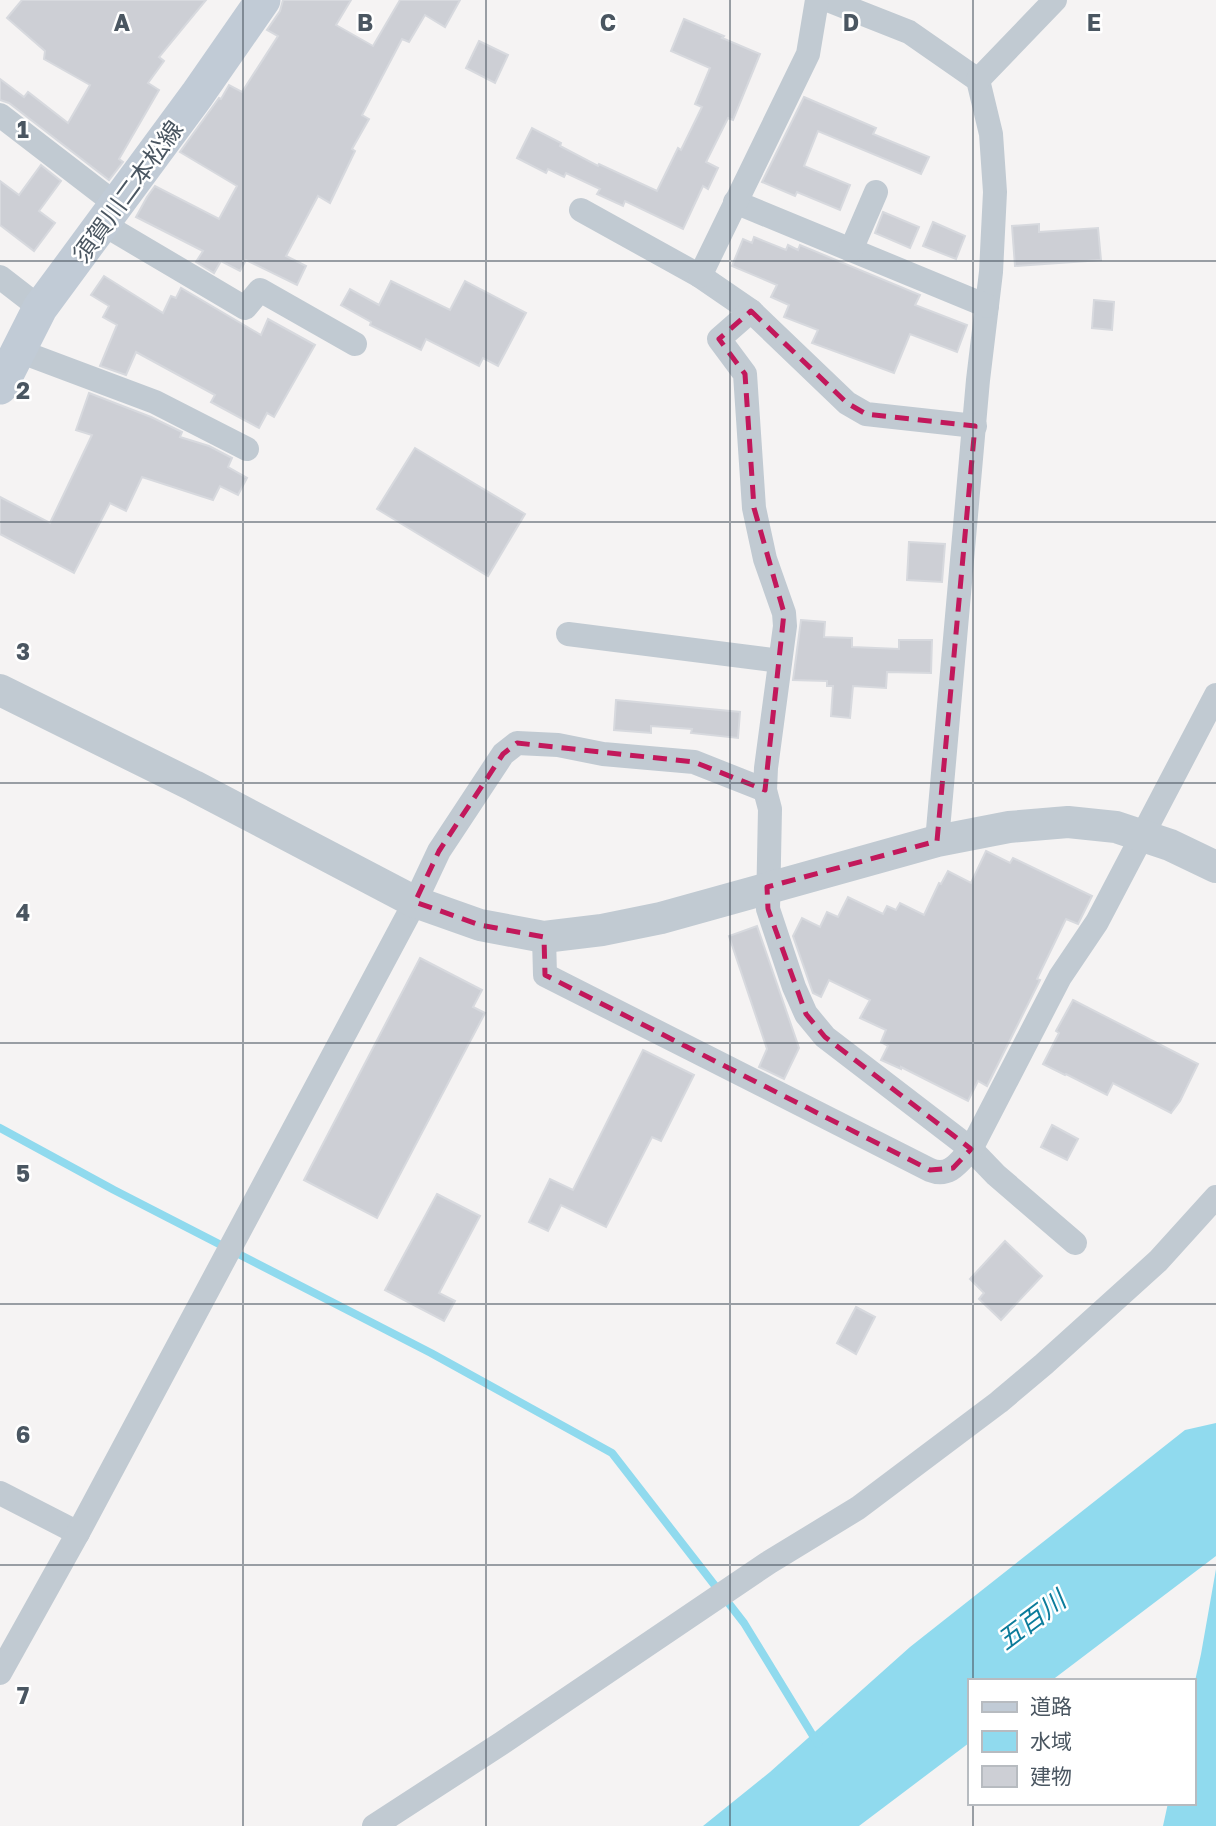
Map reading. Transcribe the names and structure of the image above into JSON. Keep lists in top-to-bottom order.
{
  "streets": {
    "main road": ["須賀川二本松線"]
  },
  "water": ["五百川"],
  "legend": ["道路", "水域", "建物"],
  "grid": {
    "columns": [
      "A",
      "B",
      "C",
      "D",
      "E"
    ],
    "rows": [
      "1",
      "2",
      "3",
      "4",
      "5",
      "6",
      "7"
    ]
  }
}
